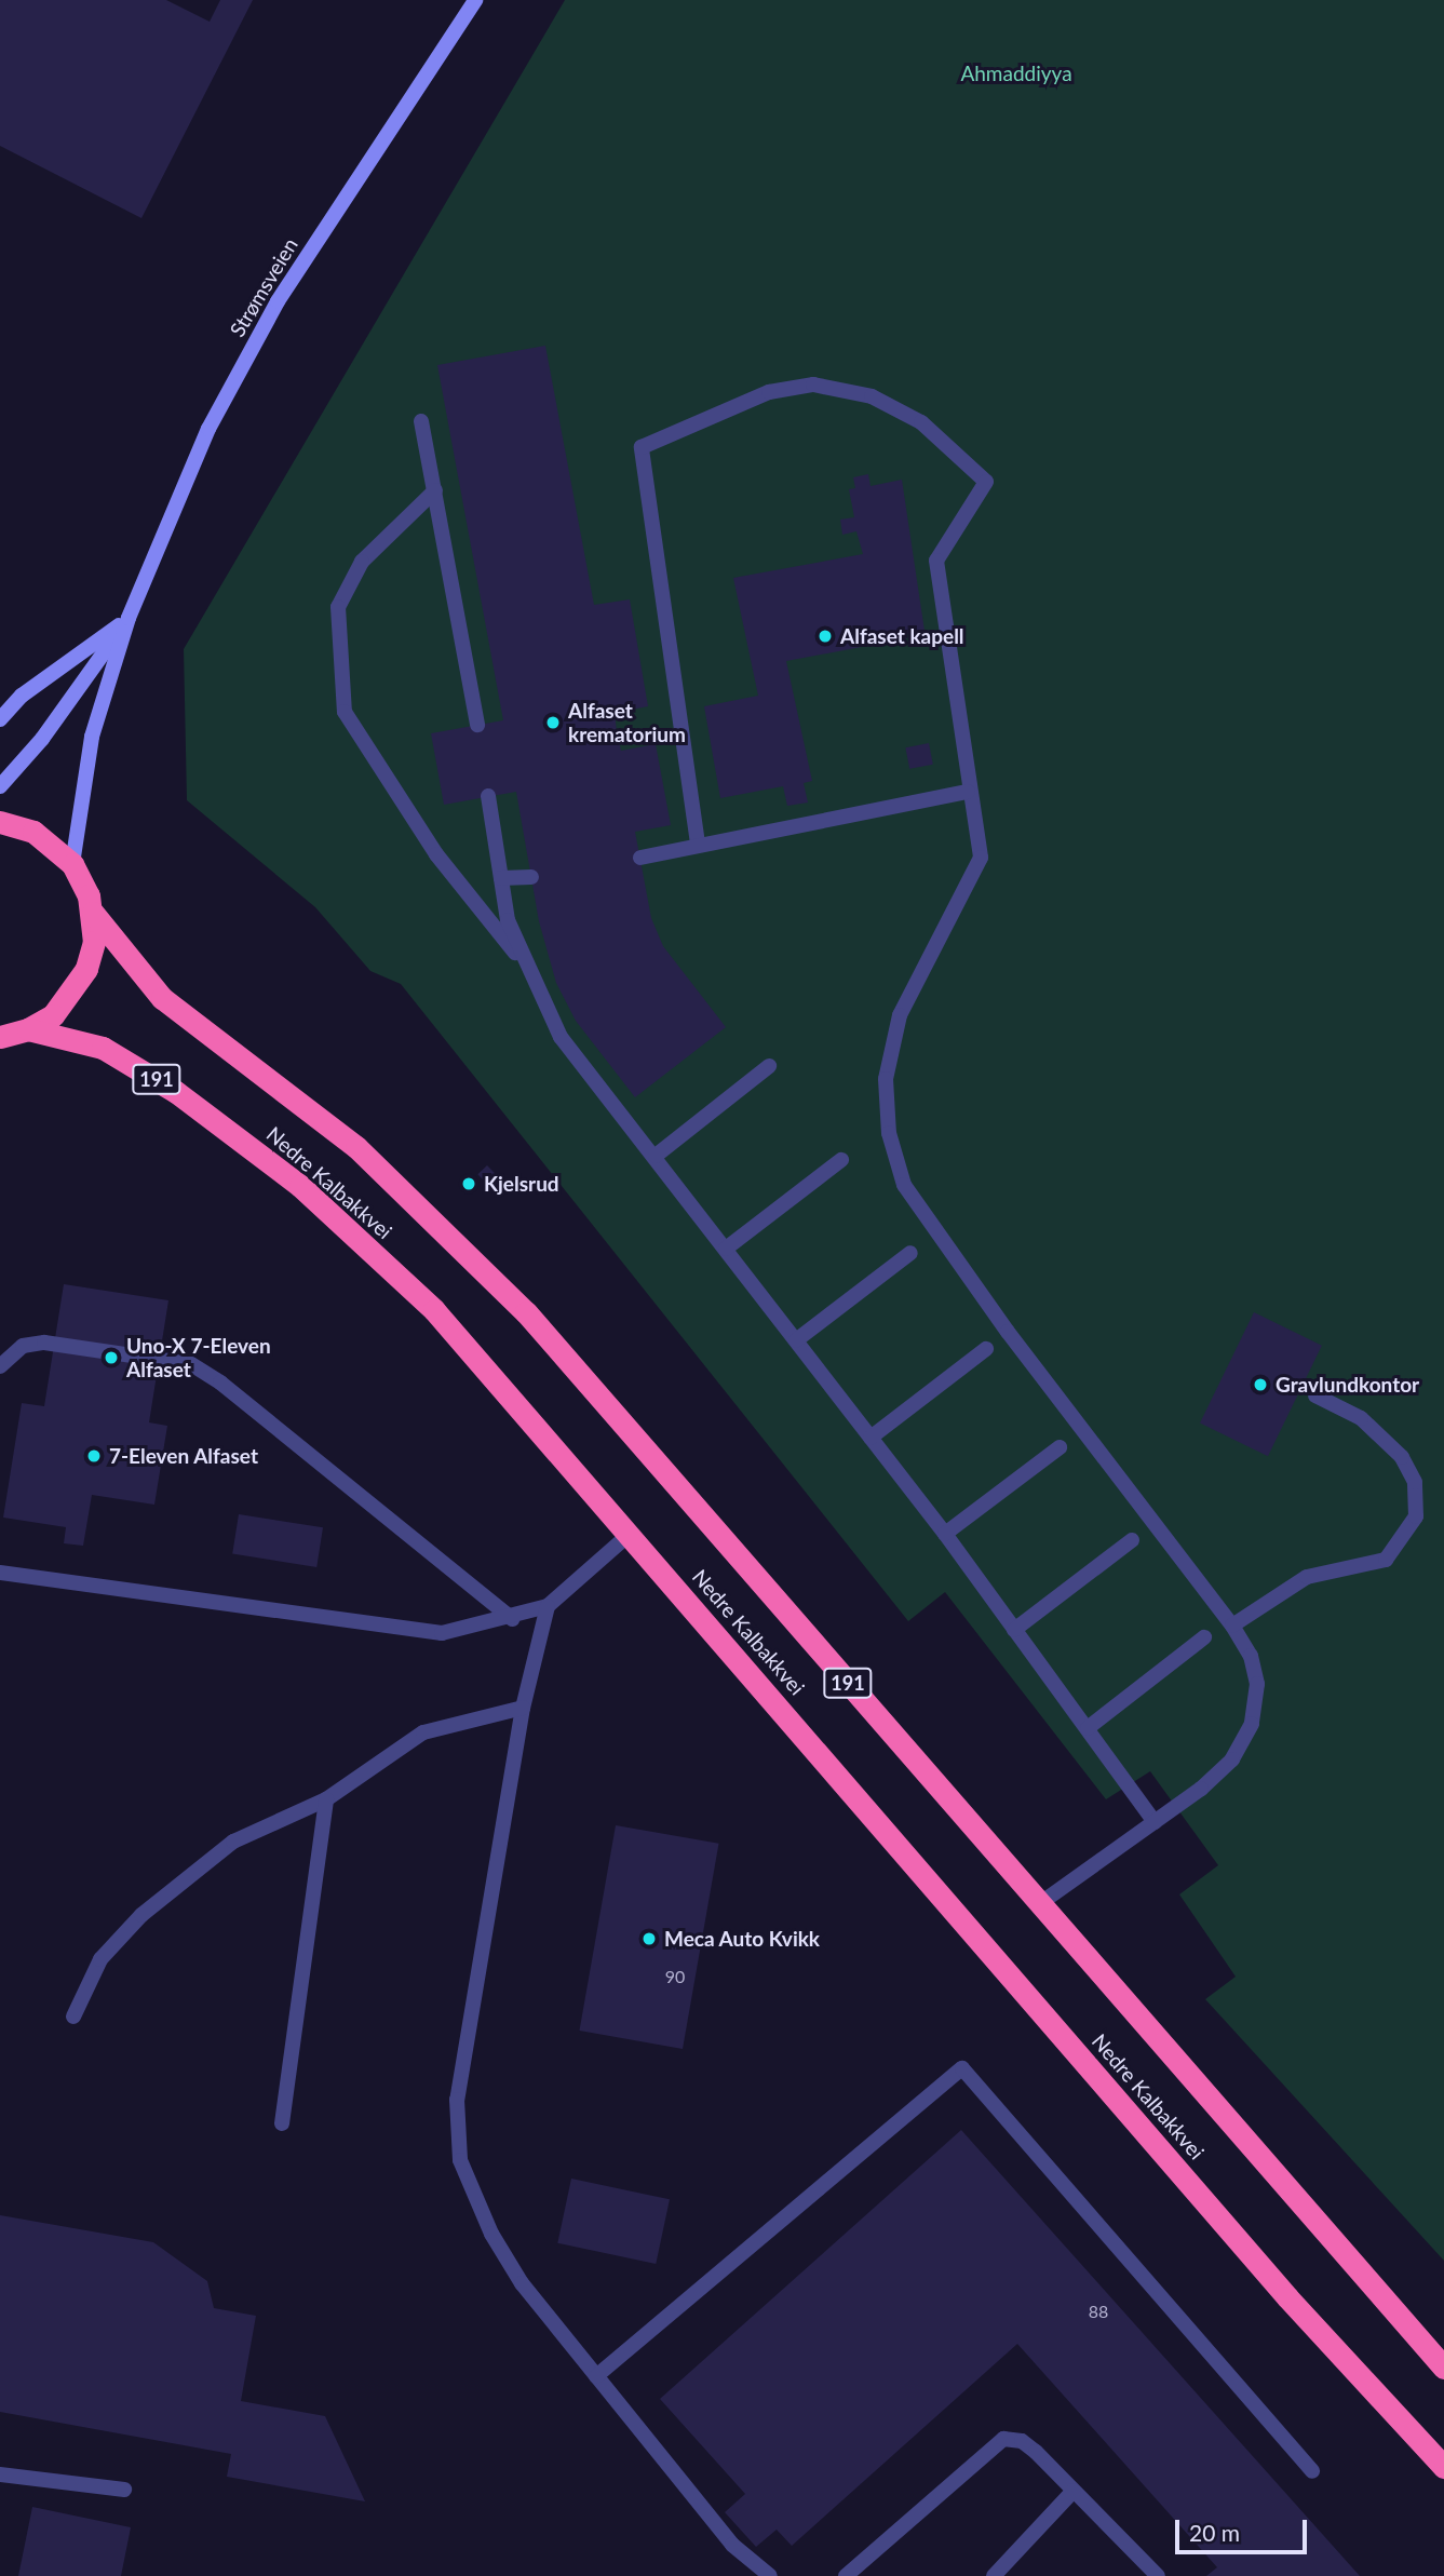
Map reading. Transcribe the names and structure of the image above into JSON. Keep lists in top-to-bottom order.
{
  "streets": {
    "highway": ["191", "Nedre Kalbakkvei"],
    "main road": ["Strømsveien"]
  },
  "parks": ["Ahmaddiyya"],
  "places": [
    "Alfaset kapell",
    "Alfaset krematorium",
    "Kjelsrud",
    "Uno-X 7-Eleven Alfaset",
    "Gravlundkontor",
    "7-Eleven Alfaset",
    "Meca Auto Kvikk"
  ],
  "house_numbers": ["90", "88"],
  "scale_bar": "20 m"
}
